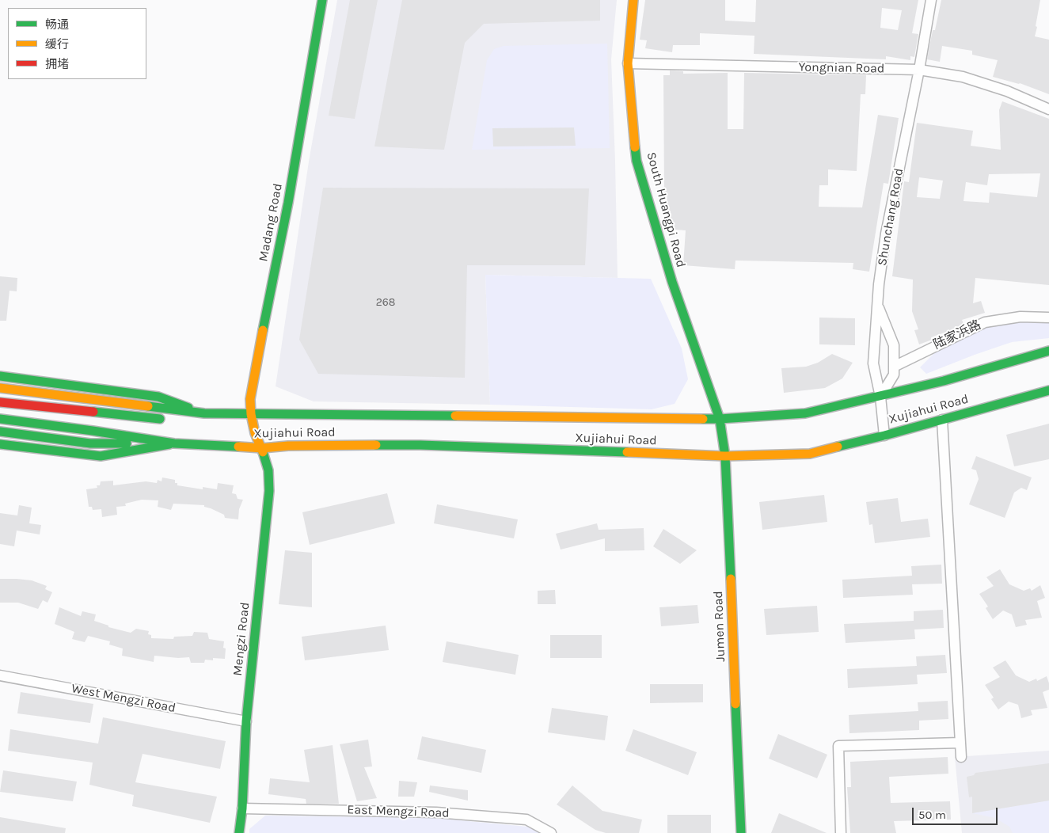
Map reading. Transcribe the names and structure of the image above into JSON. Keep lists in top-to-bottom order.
{
  "streets": {
    "main road": [
      "South Huangpi Road",
      "Madang Road",
      "Xujiahui Road",
      "Jumen Road",
      "Mengzi Road"
    ],
    "street": [
      "Yongnian Road",
      "Shunchang Road",
      "陆家浜路",
      "West Mengzi Road",
      "East Mengzi Road"
    ]
  },
  "crossings": [
    ["Yongnian Road", "South Huangpi Road"],
    ["Yongnian Road", "Shunchang Road"],
    ["South Huangpi Road", "Xujiahui Road"],
    ["South Huangpi Road", "Jumen Road"],
    ["Shunchang Road", "Xujiahui Road"],
    ["Madang Road", "Xujiahui Road"],
    ["Madang Road", "Mengzi Road"],
    ["Xujiahui Road", "Jumen Road"],
    ["Xujiahui Road", "Mengzi Road"],
    ["Mengzi Road", "West Mengzi Road"],
    ["Mengzi Road", "East Mengzi Road"]
  ],
  "house_numbers": ["268"],
  "legend": ["畅通", "缓行", "拥堵"],
  "scale_bar": "50 m"
}
